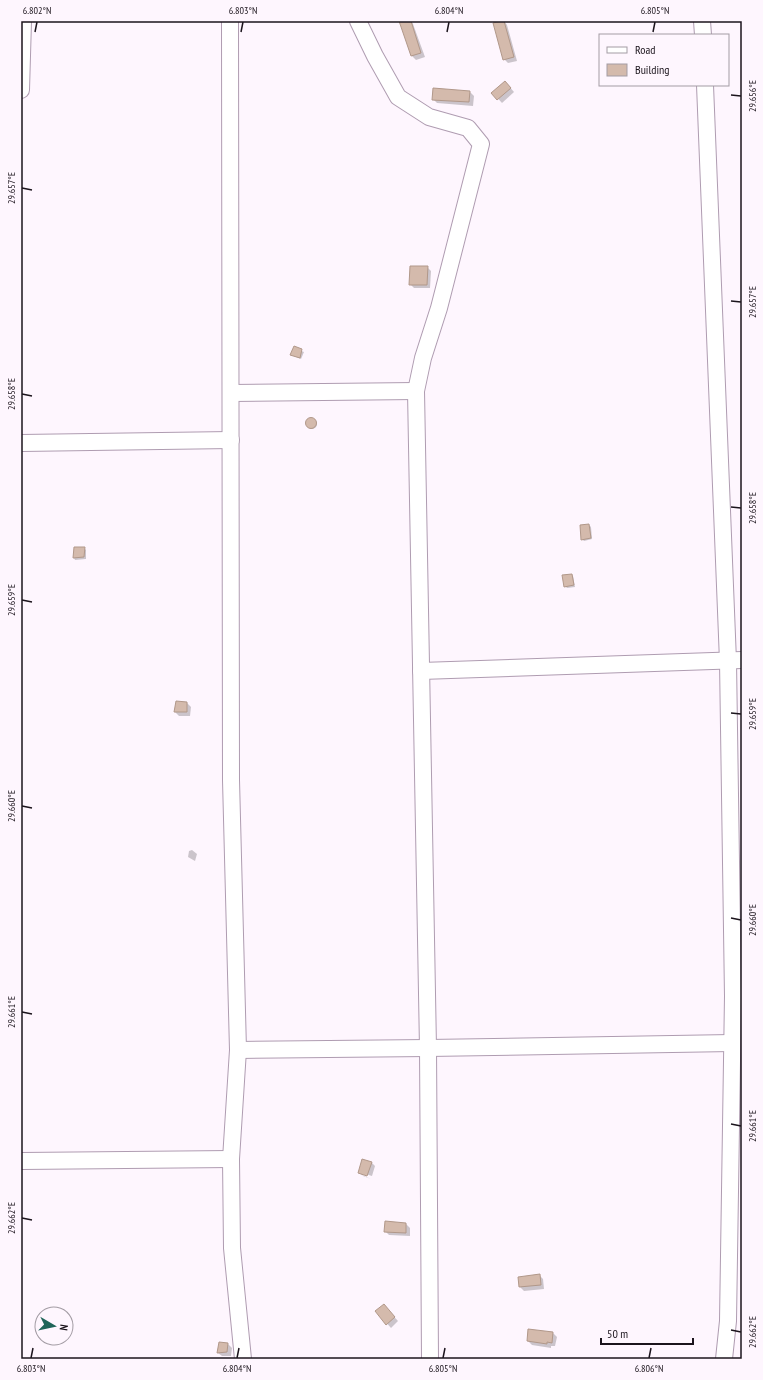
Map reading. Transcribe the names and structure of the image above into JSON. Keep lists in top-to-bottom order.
{
  "legend": ["Road", "Building"],
  "scale_bar": "50 m",
  "north": "right",
  "coordinates": [
    "6.802°N",
    "6.803°N",
    "6.804°N",
    "6.805°N",
    "29.656°E",
    "29.657°E",
    "29.658°E",
    "29.659°E",
    "29.660°E",
    "29.661°E",
    "29.662°E",
    "6.806°N"
  ]
}
